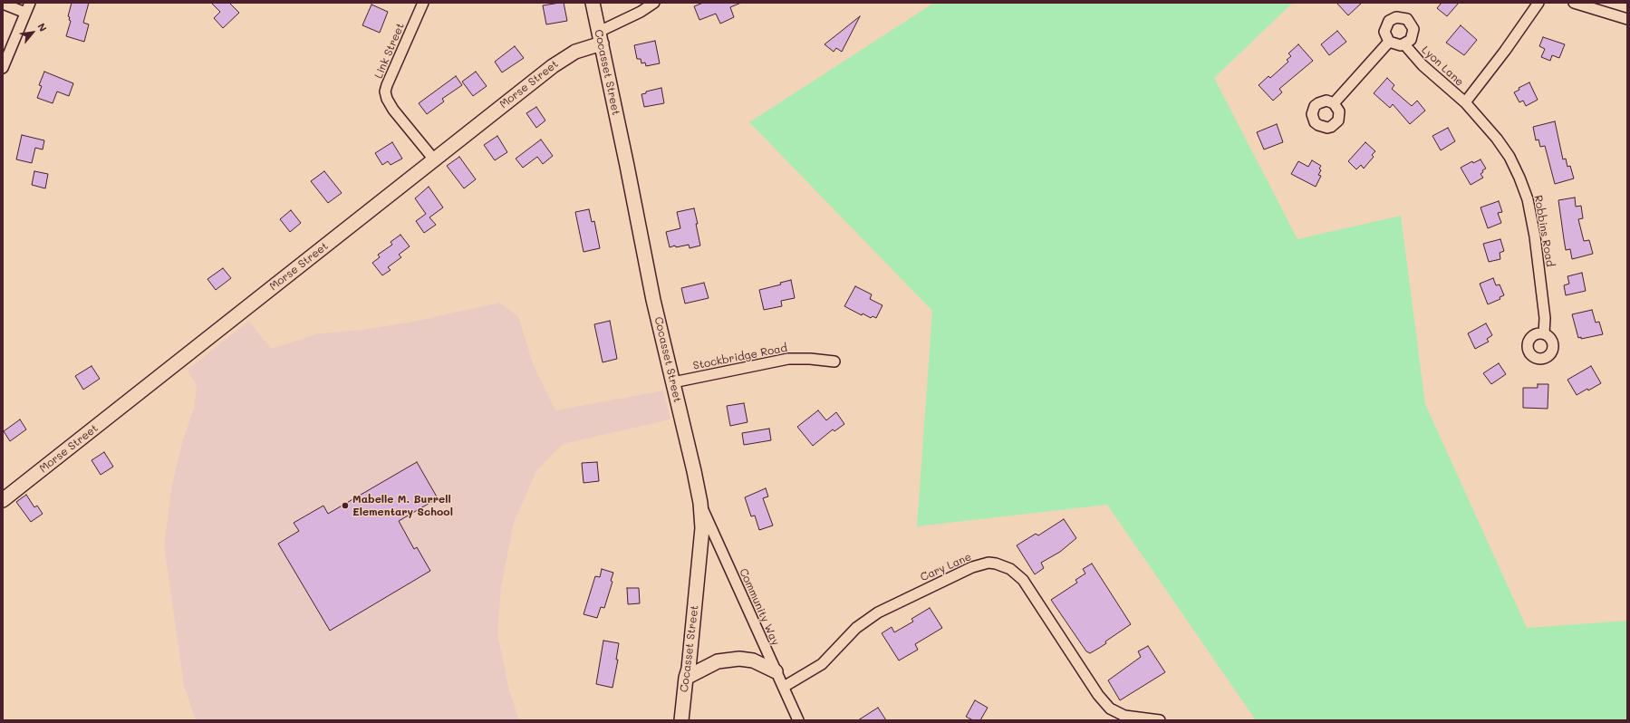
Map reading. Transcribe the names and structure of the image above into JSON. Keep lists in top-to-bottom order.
{
  "streets": {
    "main road": ["Cocasset Street", "Morse Street"],
    "street": [
      "Link Street",
      "Lyon Lane",
      "Robbins Road",
      "Stockbridge Road",
      "Cary Lane",
      "Community Way"
    ]
  },
  "crossings": [
    ["Link Street", "Morse Street"],
    ["Lyon Lane", "Robbins Road"],
    ["Cocasset Street", "Morse Street"],
    ["Cocasset Street", "Stockbridge Road"],
    ["Cocasset Street", "Community Way"],
    ["Cary Lane", "Community Way"]
  ],
  "places": ["Mabelle M. Burrell Elementary School"],
  "north": "top right"
}
